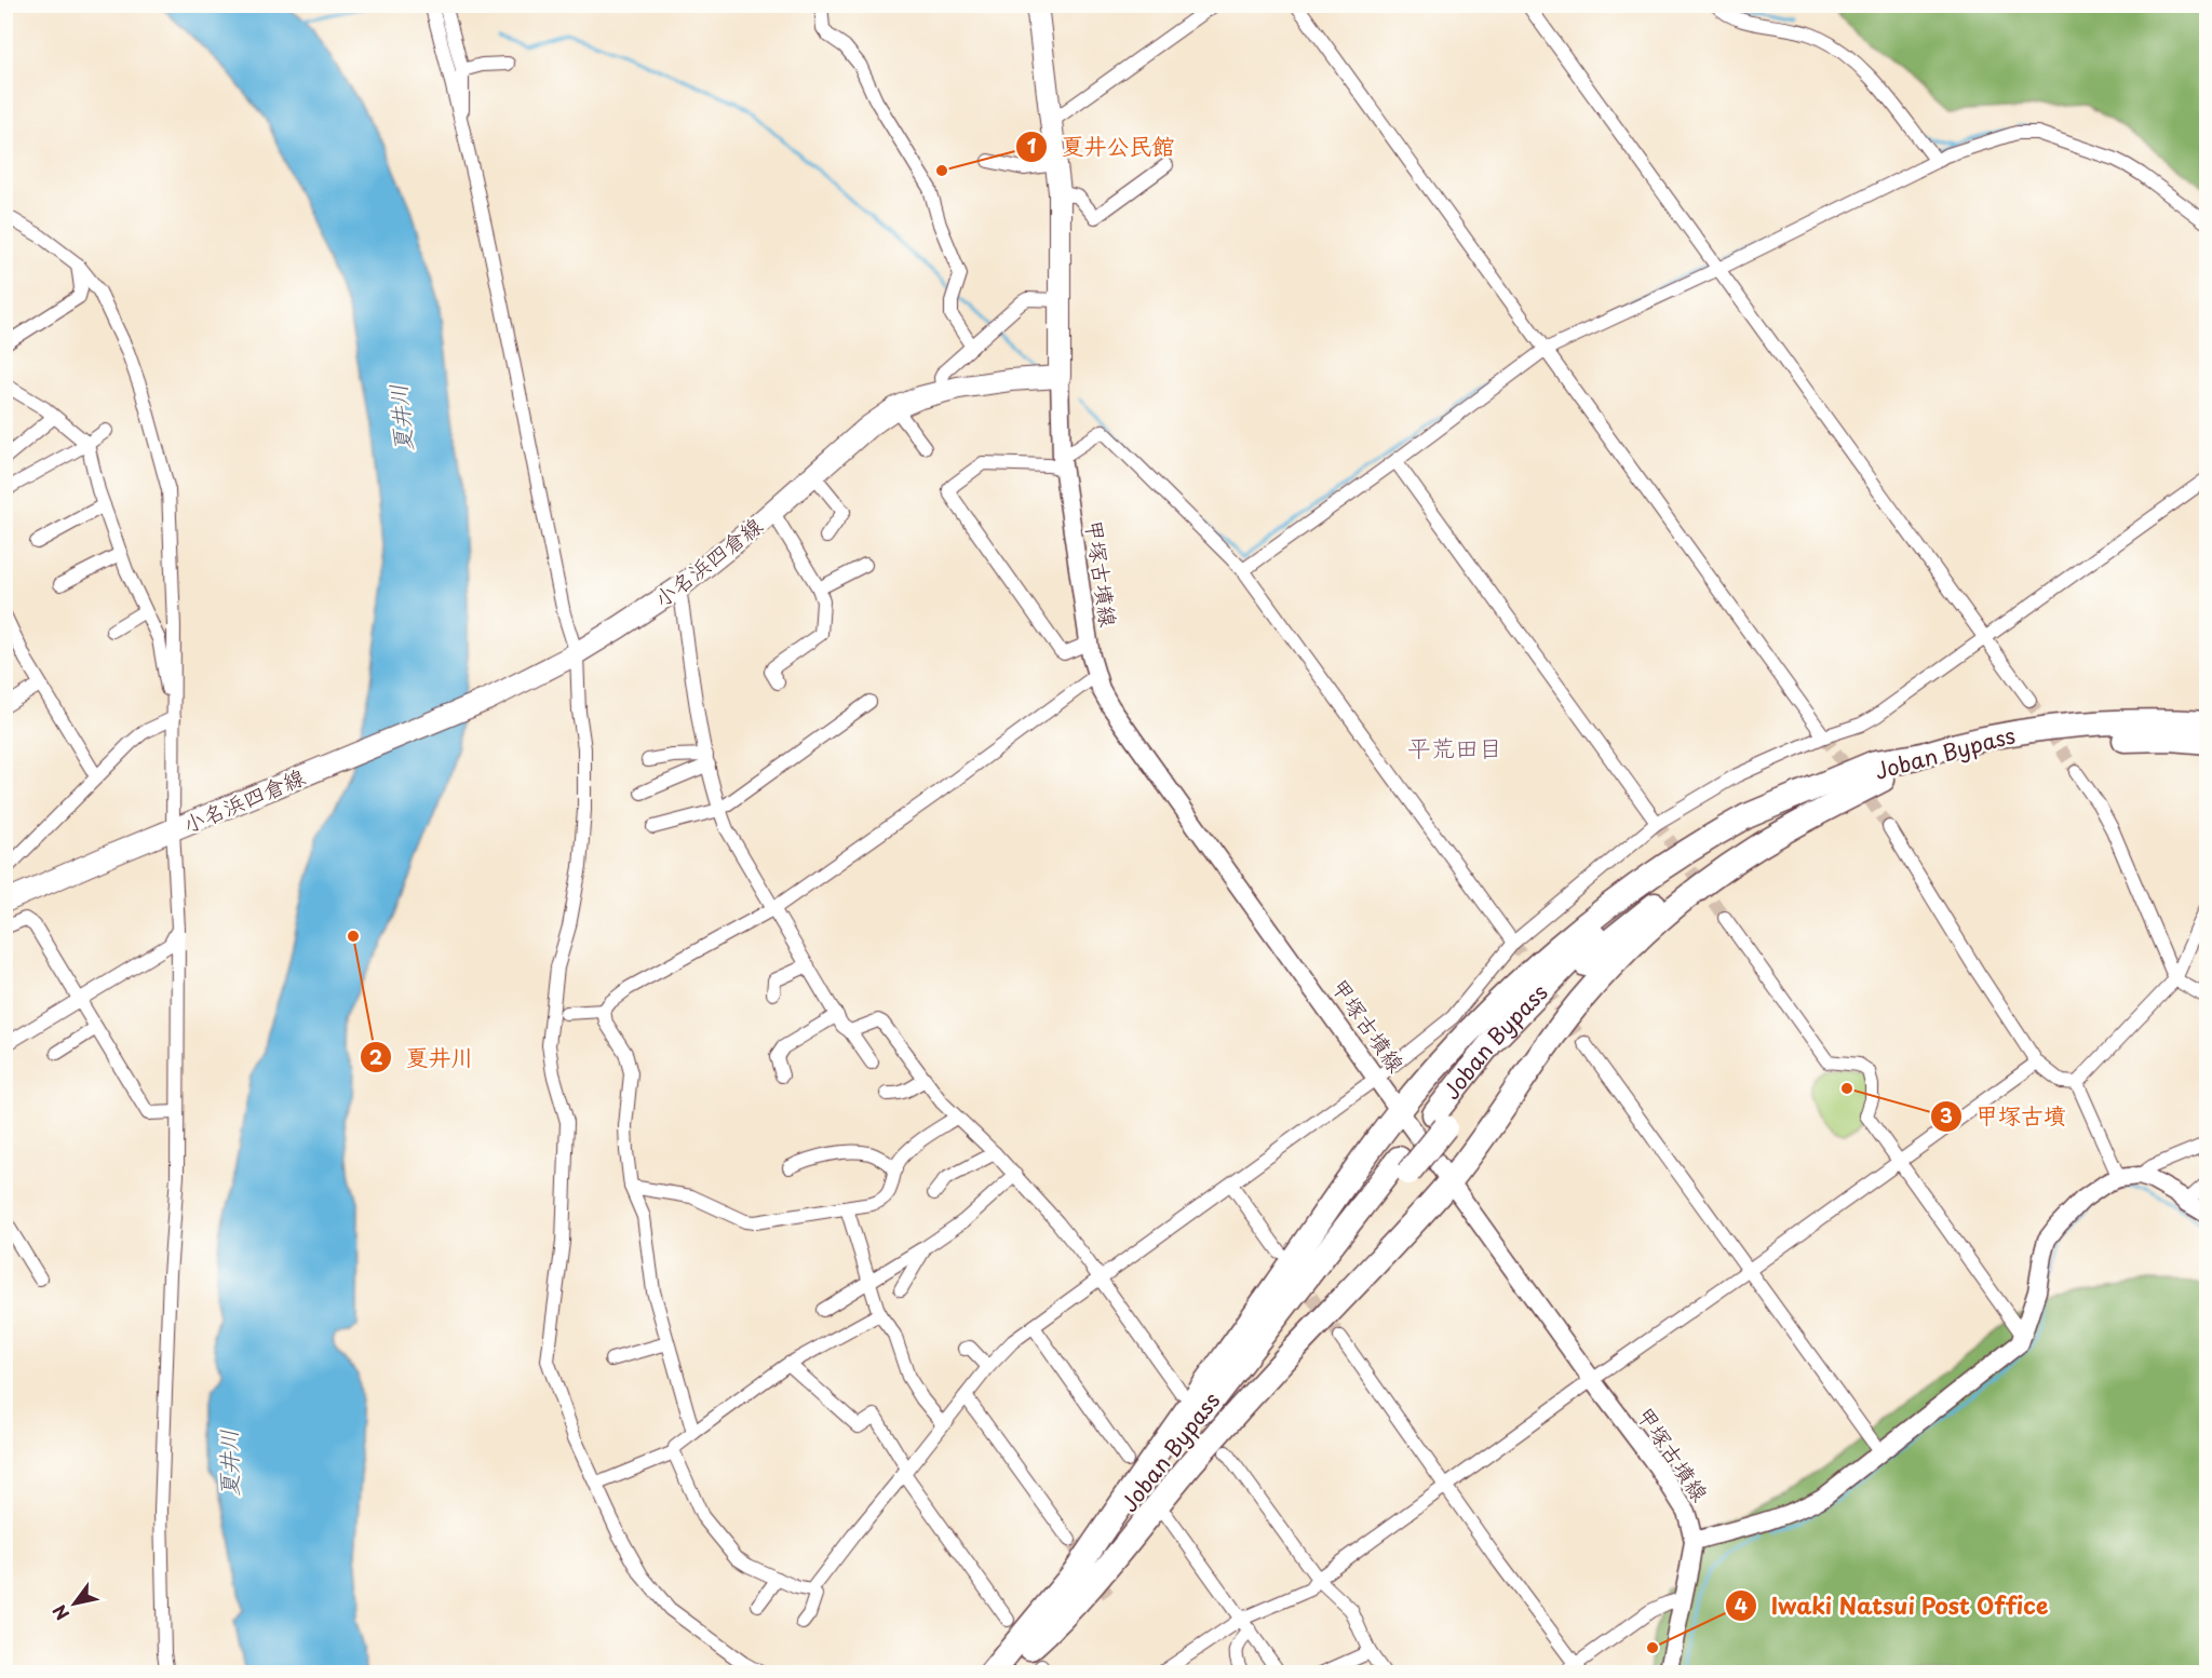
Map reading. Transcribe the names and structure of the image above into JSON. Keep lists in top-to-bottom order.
{
  "streets": {
    "highway": ["Joban Bypass"],
    "main road": ["小名浜四倉線", "甲塚古墳線"]
  },
  "crossings": [
    ["小名浜四倉線", "甲塚古墳線"]
  ],
  "districts": ["平荒田目"],
  "water": ["夏井川"],
  "places": [
    "夏井公民館",
    "夏井川",
    "甲塚古墳",
    "Iwaki Natsui Post Office"
  ],
  "north": "bottom left"
}
